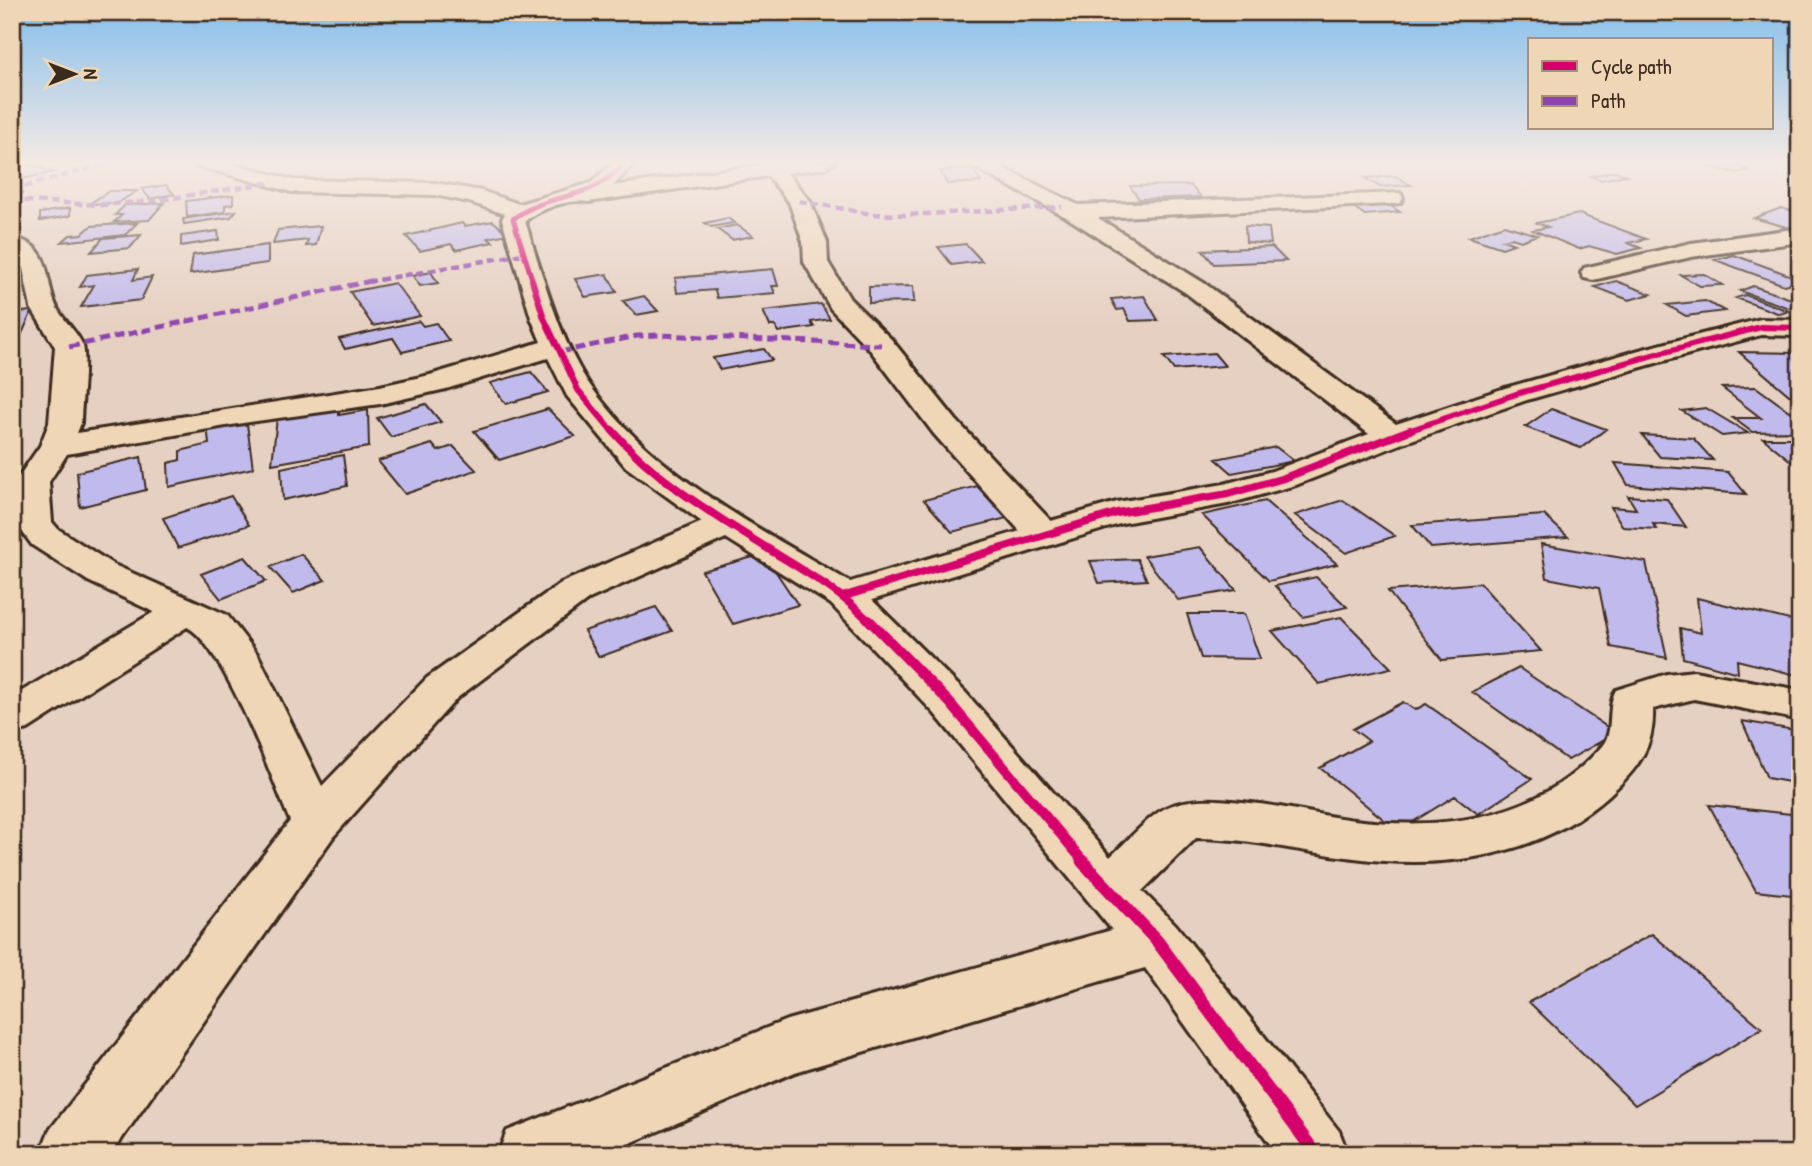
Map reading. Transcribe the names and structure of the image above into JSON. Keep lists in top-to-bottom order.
{
  "legend": ["Cycle path", "Path"],
  "north": "right"
}
